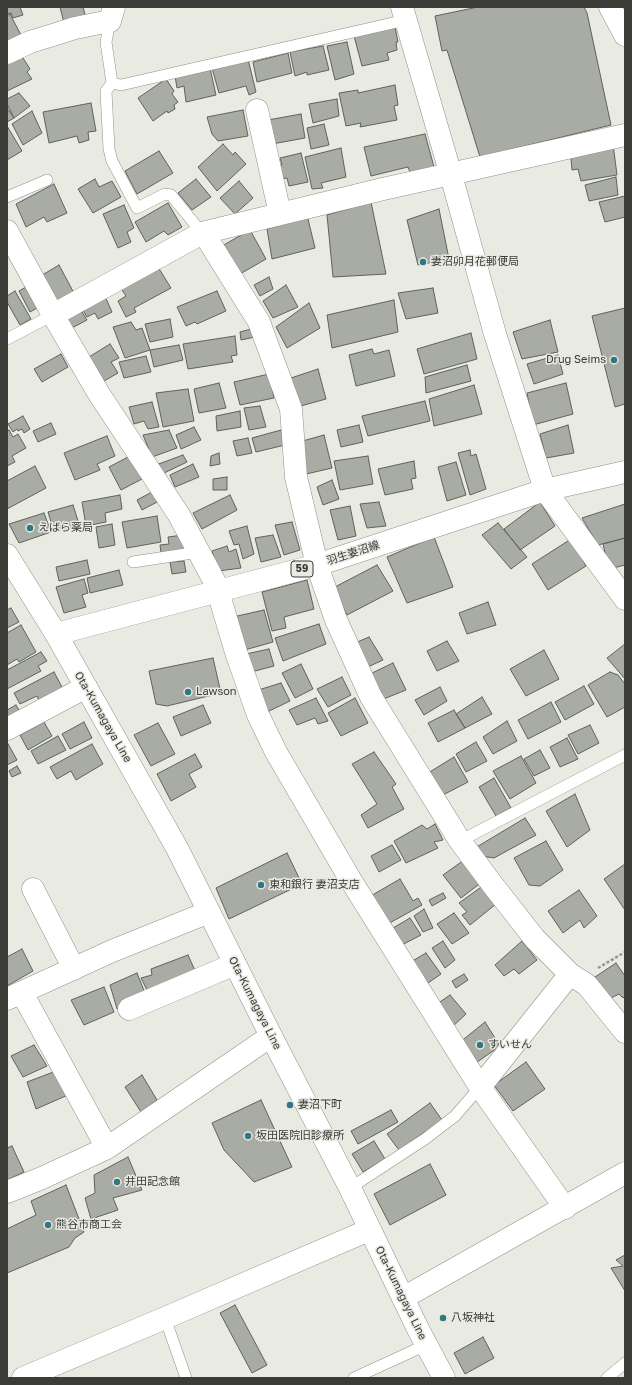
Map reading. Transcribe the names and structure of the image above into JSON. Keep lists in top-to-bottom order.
{
  "streets": {
    "street": ["羽生妻沼線", "59", "Ota-Kumagaya Line"]
  },
  "crossings": [
    ["羽生妻沼線", "Ota-Kumagaya Line"]
  ],
  "places": [
    "妻沼卯月花郵便局",
    "Drug Seims",
    "えばら薬局",
    "Lawson",
    "東和銀行 妻沼支店",
    "すいせん",
    "妻沼下町",
    "坂田医院旧診療所",
    "井田記念館",
    "熊谷市商工会",
    "八坂神社"
  ]
}
